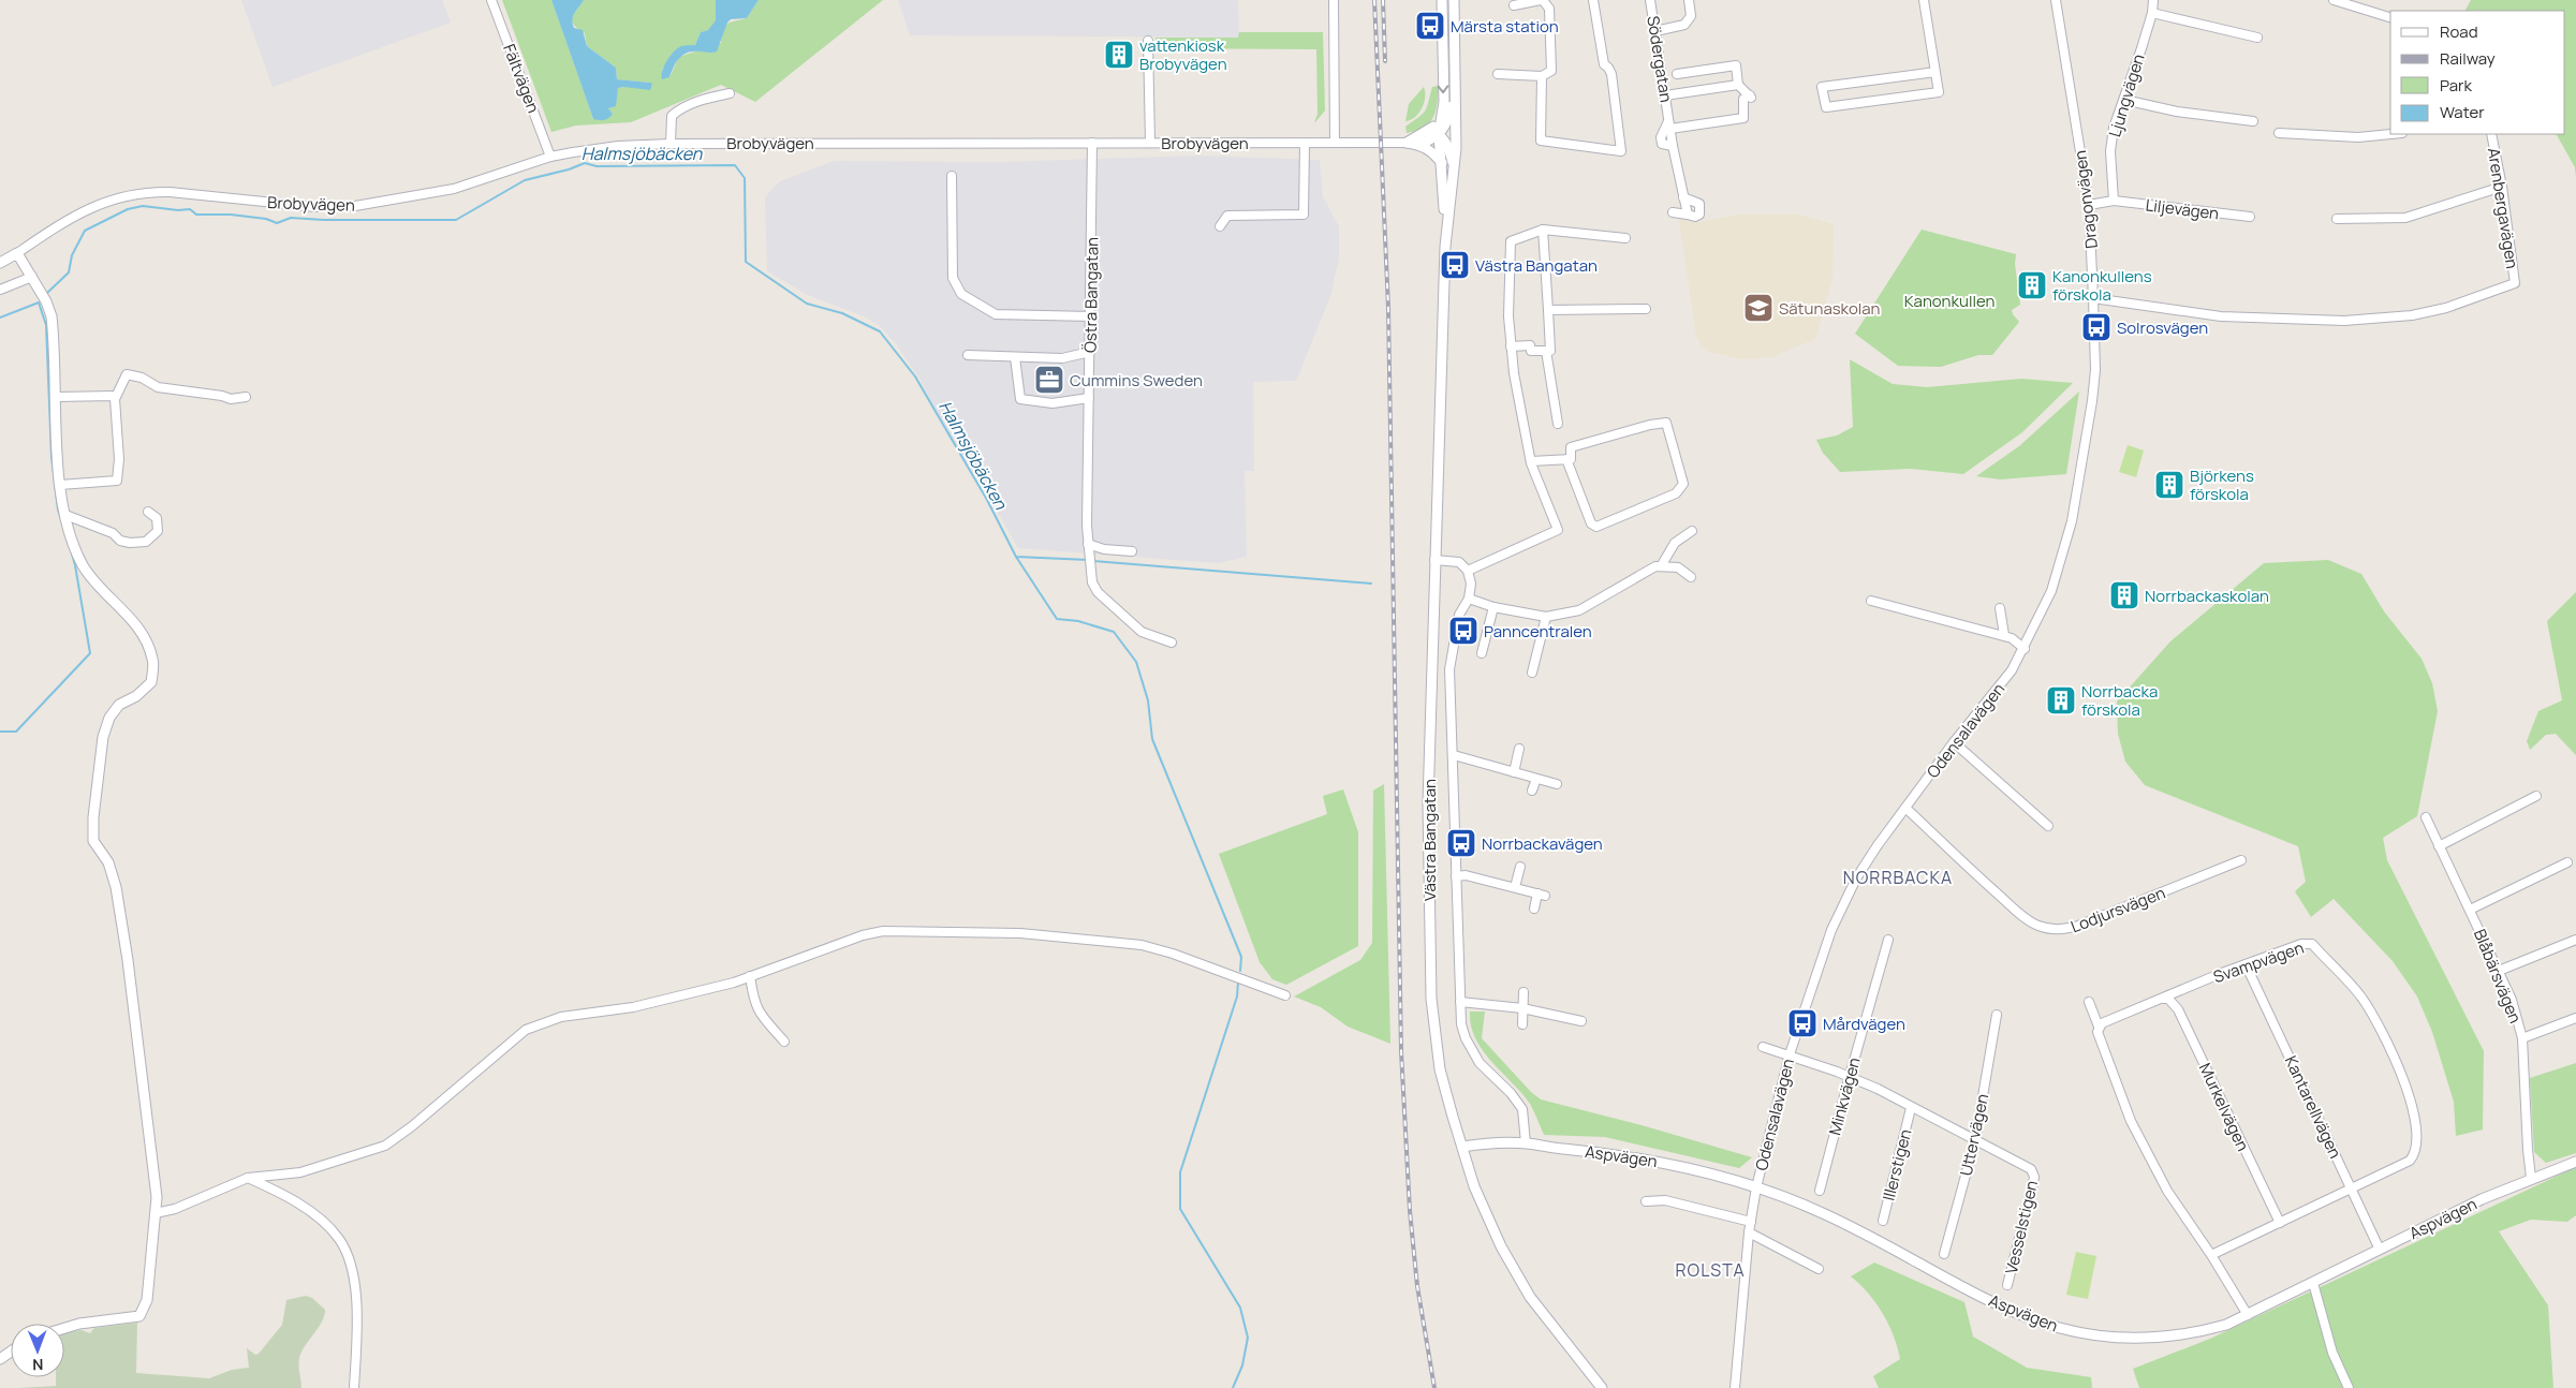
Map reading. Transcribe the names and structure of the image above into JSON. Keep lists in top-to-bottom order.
{
  "streets": {
    "street": [
      "Södergatan",
      "Fältvägen",
      "Ljungvägen",
      "Brobyvägen",
      "Dragonvägen",
      "Arenbergavägen",
      "Liljevägen",
      "Östra Bangatan",
      "Odensalavägen",
      "Västra Bangatan",
      "Lodjursvägen",
      "Svampvägen",
      "Blåbärsvägen",
      "Minkvägen",
      "Murkelvägen",
      "Kantarellvägen",
      "Uttervägen",
      "Aspvägen",
      "Illerstigen",
      "Vesselstigen"
    ]
  },
  "crossings": [
    ["Fältvägen", "Brobyvägen"],
    ["Ljungvägen", "Liljevägen"],
    ["Brobyvägen", "Östra Bangatan"],
    ["Dragonvägen", "Arenbergavägen"],
    ["Dragonvägen", "Odensalavägen"],
    ["Odensalavägen", "Lodjursvägen"],
    ["Odensalavägen", "Aspvägen"],
    ["Västra Bangatan", "Aspvägen"],
    ["Svampvägen", "Murkelvägen"],
    ["Svampvägen", "Kantarellvägen"],
    ["Blåbärsvägen", "Aspvägen"],
    ["Kantarellvägen", "Aspvägen"],
    ["Uttervägen", "Vesselstigen"]
  ],
  "districts": ["NORRBACKA", "ROLSTA"],
  "water": ["Halmsjöbäcken"],
  "parks": ["Kanonkullen"],
  "places": {
    "bus stop": [
      "Märsta station",
      "Västra Bangatan",
      "Solrosvägen",
      "Panncentralen",
      "Norrbackavägen",
      "Mårdvägen"
    ],
    "building": [
      "vattenkiosk Brobyvägen",
      "Kanonkullens förskola",
      "Björkens förskola",
      "Norrbackaskolan",
      "Norrbacka förskola"
    ],
    "school or university": ["Sätunaskolan"],
    "office": ["Cummins Sweden"]
  },
  "legend": [
    "Road",
    "Railway",
    "Park",
    "Water"
  ],
  "north": "bottom"
}
